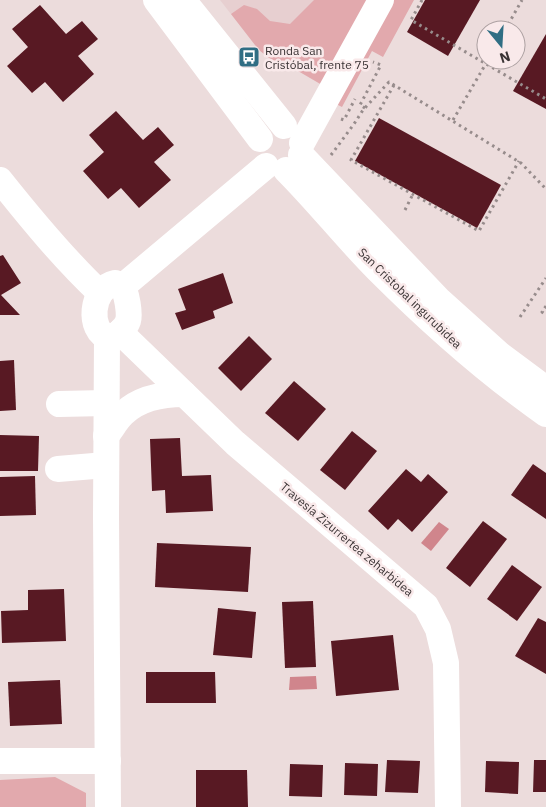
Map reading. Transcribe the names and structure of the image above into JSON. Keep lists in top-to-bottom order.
{
  "streets": {
    "street": ["San Cristobal ingurubidea", "Travesía Zizurrertea zeharbidea"]
  },
  "places": {
    "bus stop": ["Ronda San Cristóbal, frente 75"]
  },
  "north": "bottom"
}
